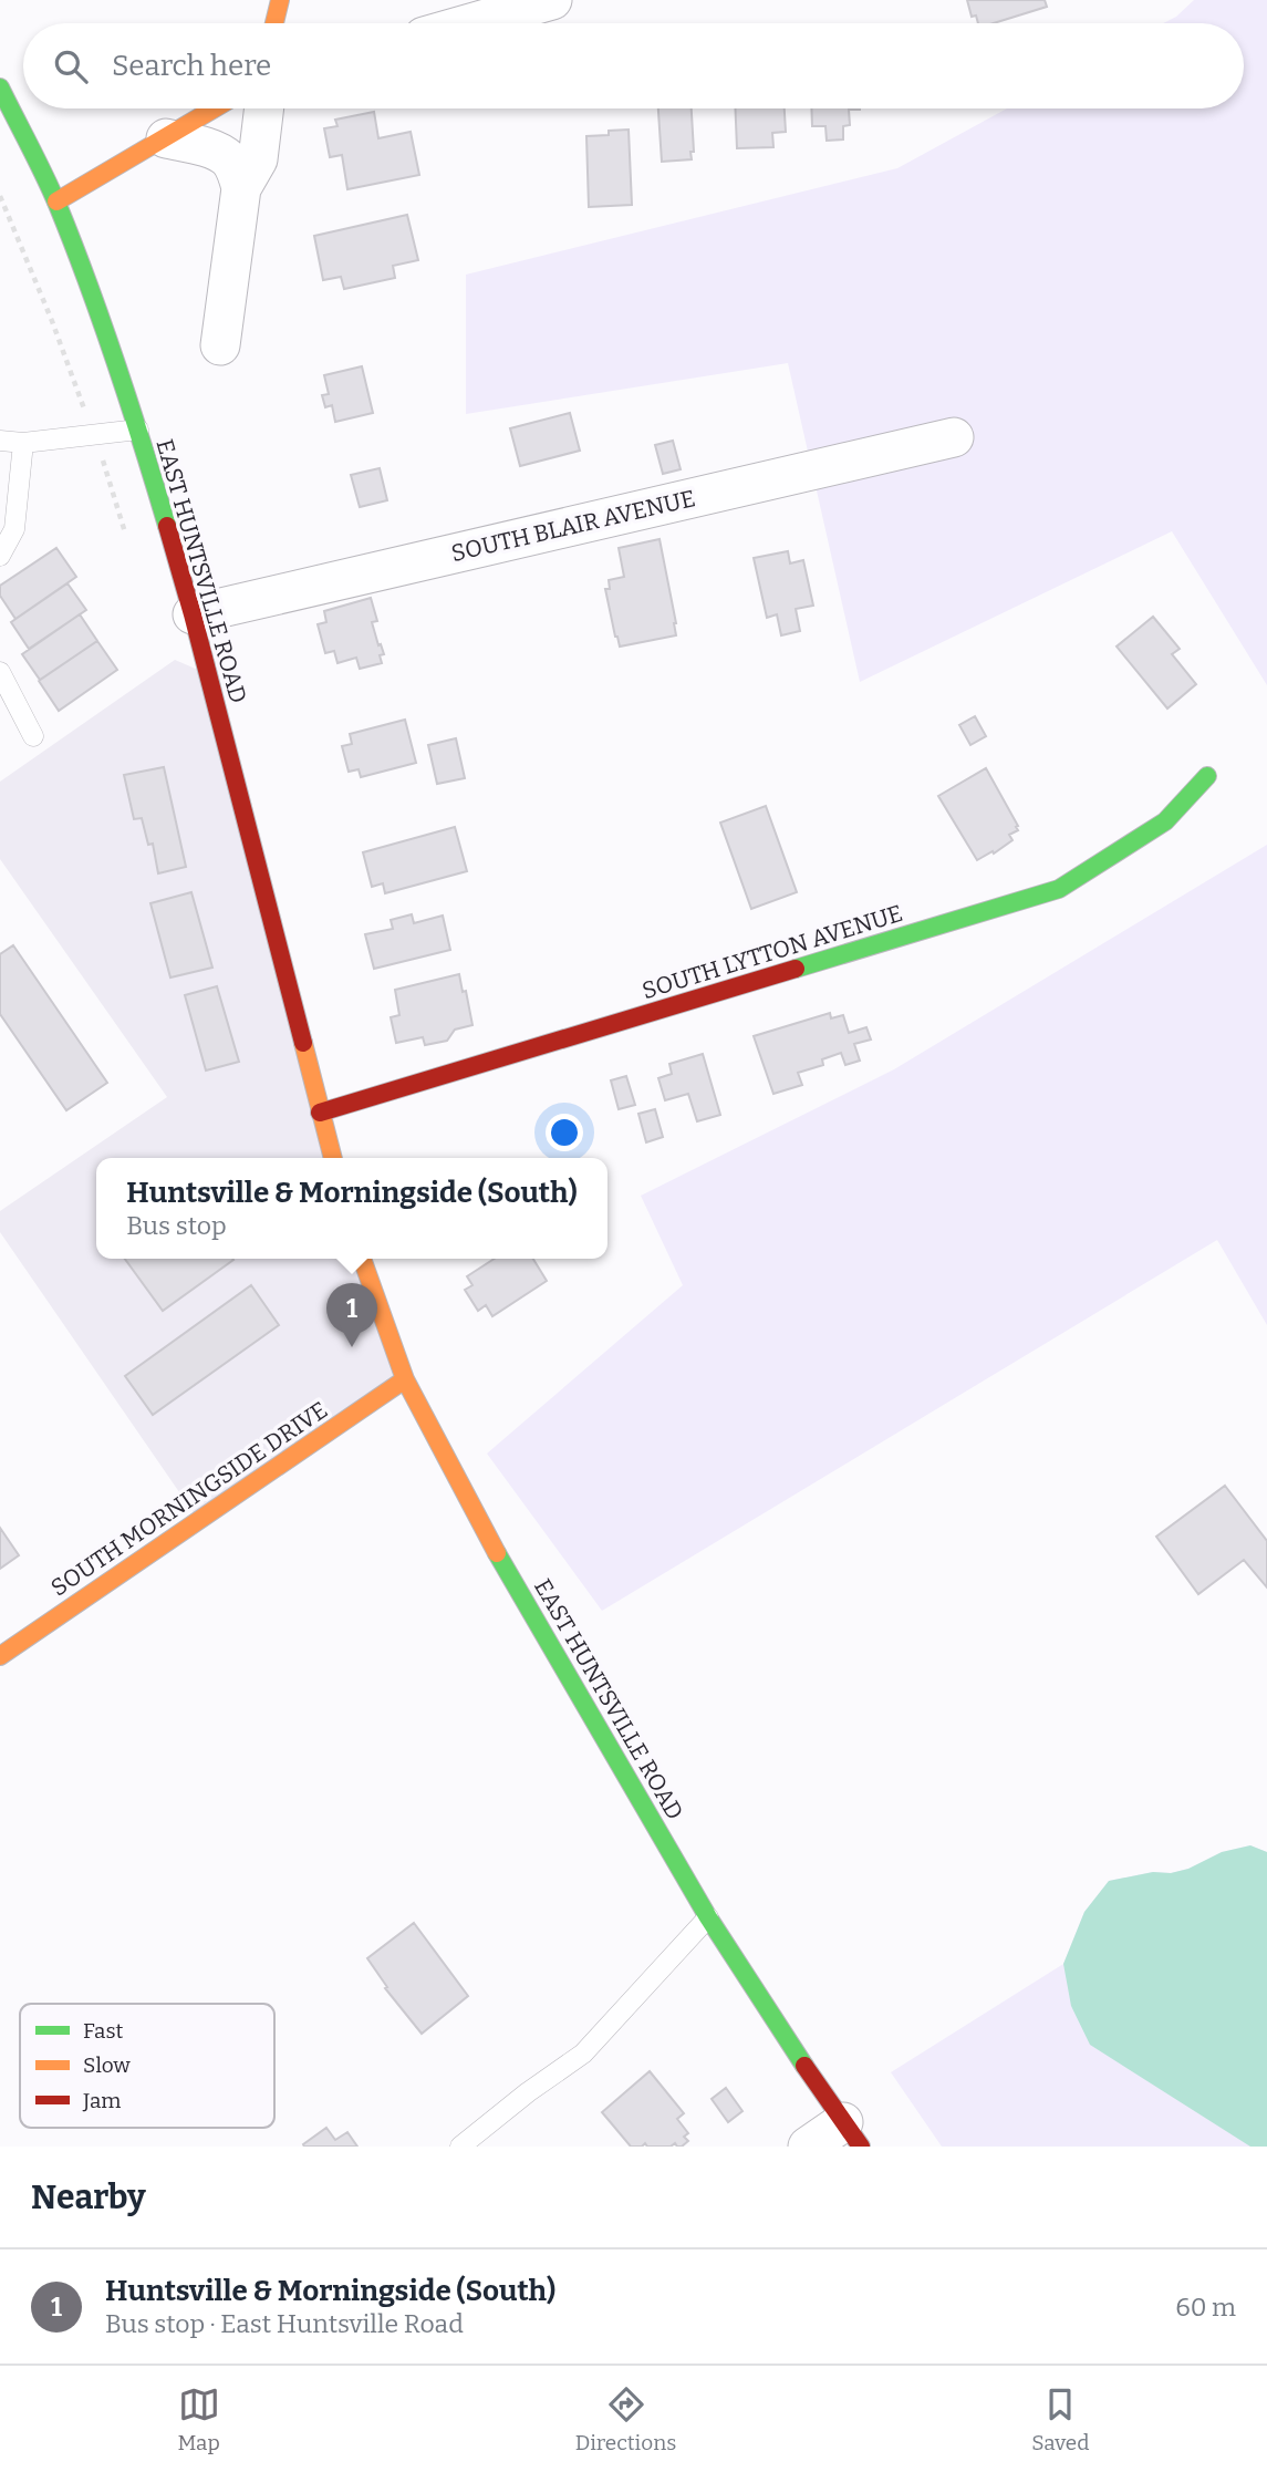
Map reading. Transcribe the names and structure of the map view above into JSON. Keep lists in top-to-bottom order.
{
  "streets": {
    "main road": ["EAST HUNTSVILLE ROAD", "SOUTH LYTTON AVENUE", "SOUTH MORNINGSIDE DRIVE"],
    "street": ["SOUTH BLAIR AVENUE"]
  },
  "crossings": [
    ["SOUTH BLAIR AVENUE", "EAST HUNTSVILLE ROAD"],
    ["EAST HUNTSVILLE ROAD", "SOUTH LYTTON AVENUE"],
    ["EAST HUNTSVILLE ROAD", "SOUTH MORNINGSIDE DRIVE"]
  ],
  "legend": ["Fast", "Slow", "Jam"],
  "page": {
    "search": "Search here",
    "popup": ["Huntsville & Morningside (South)", "Bus stop"],
    "pins": "1",
    "heading": "Nearby",
    "list": [
      {
        "mark": "1",
        "name": "Huntsville & Morningside (South)",
        "note": "Bus stop · East Huntsville Road",
        "value": "60 m"
      }
    ],
    "nav": ["Map", "Directions", "Saved"]
  }
}
